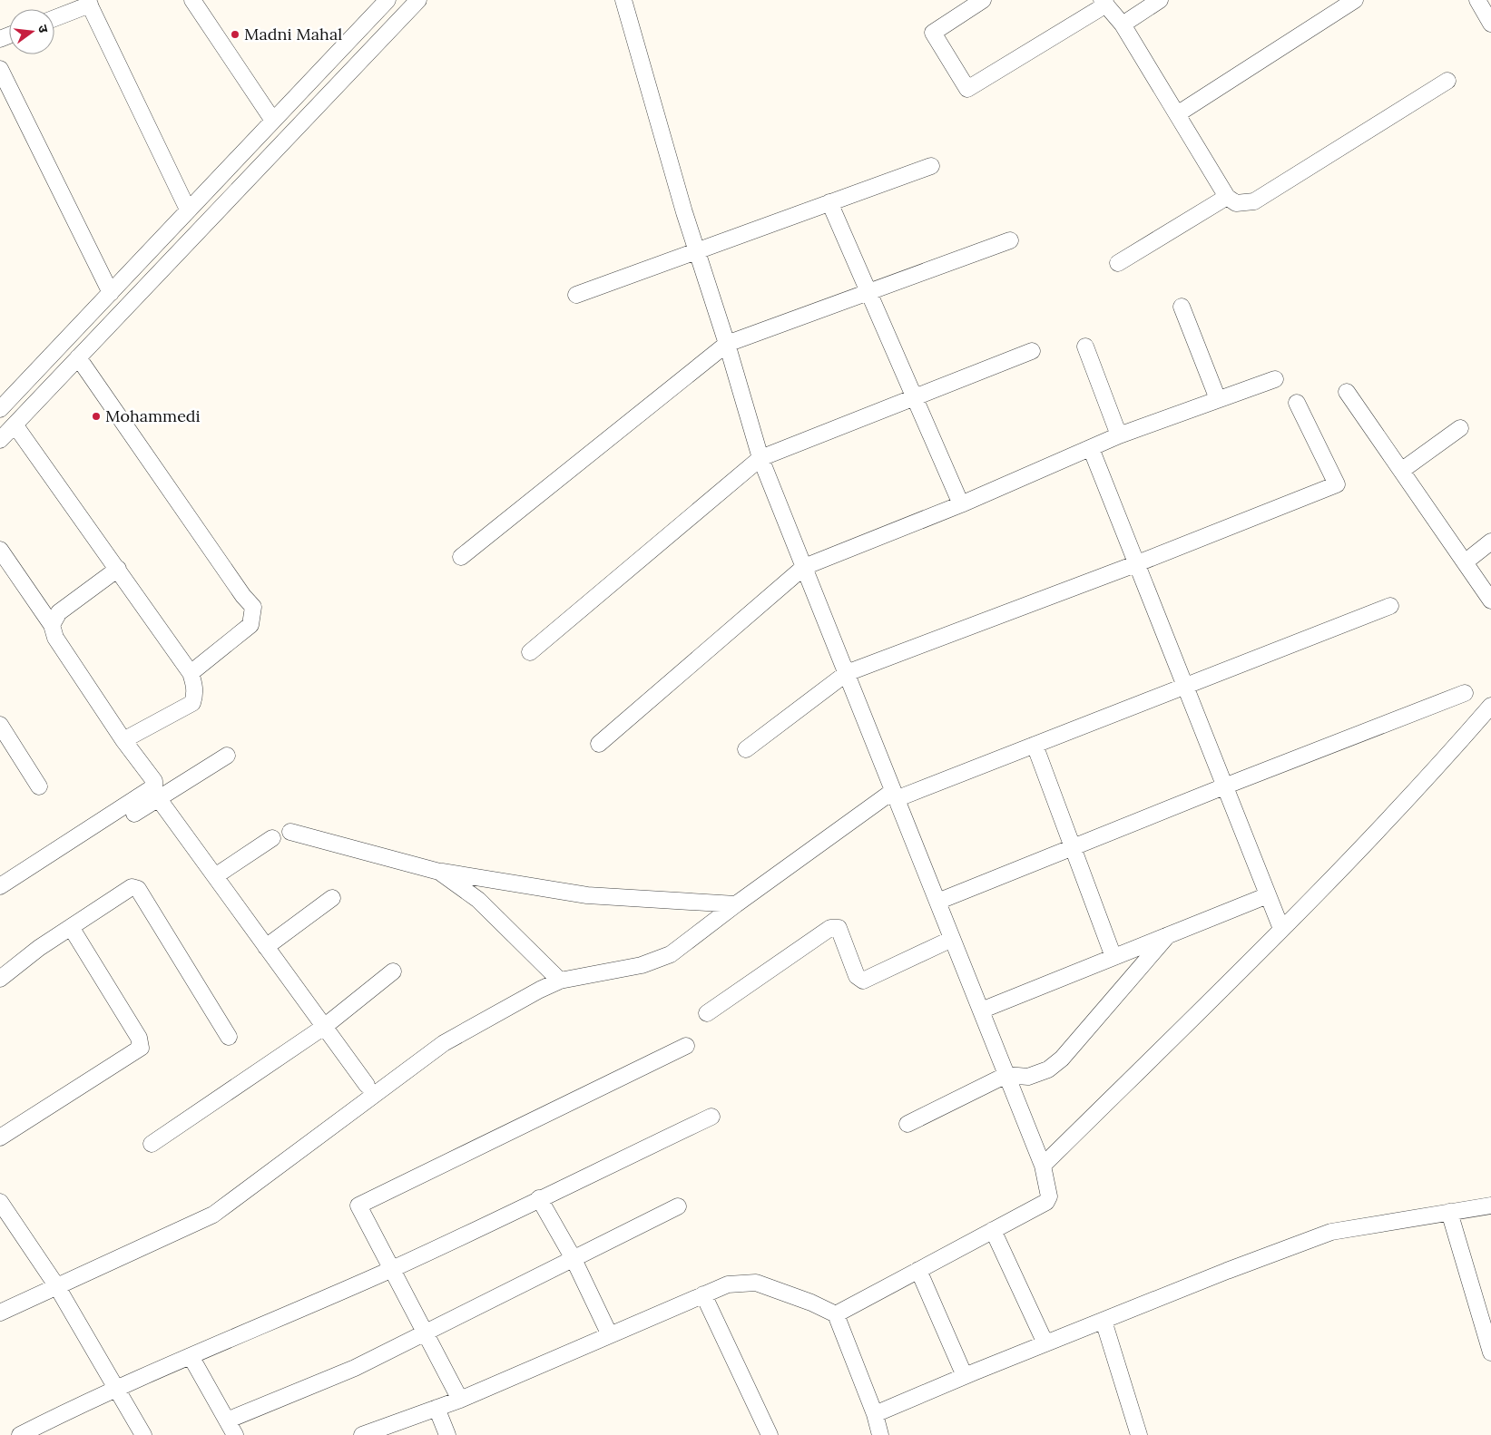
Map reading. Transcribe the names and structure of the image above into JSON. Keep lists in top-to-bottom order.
{
  "places": ["Madni Mahal", "Mohammedi"],
  "north": "right"
}
